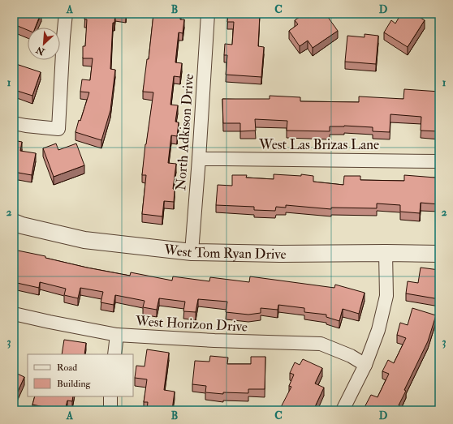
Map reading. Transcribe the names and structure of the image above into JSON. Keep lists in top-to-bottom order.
{
  "streets": {
    "street": [
      "North Adkison Drive",
      "West Las Brizas Lane",
      "West Tom Ryan Drive",
      "West Horizon Drive"
    ]
  },
  "crossings": [
    ["North Adkison Drive", "West Las Brizas Lane"],
    ["North Adkison Drive", "West Tom Ryan Drive"]
  ],
  "legend": ["Road", "Building"],
  "north": "bottom left",
  "grid": {
    "columns": [
      "A",
      "B",
      "C",
      "D"
    ],
    "rows": ["1", "2", "3"]
  }
}
